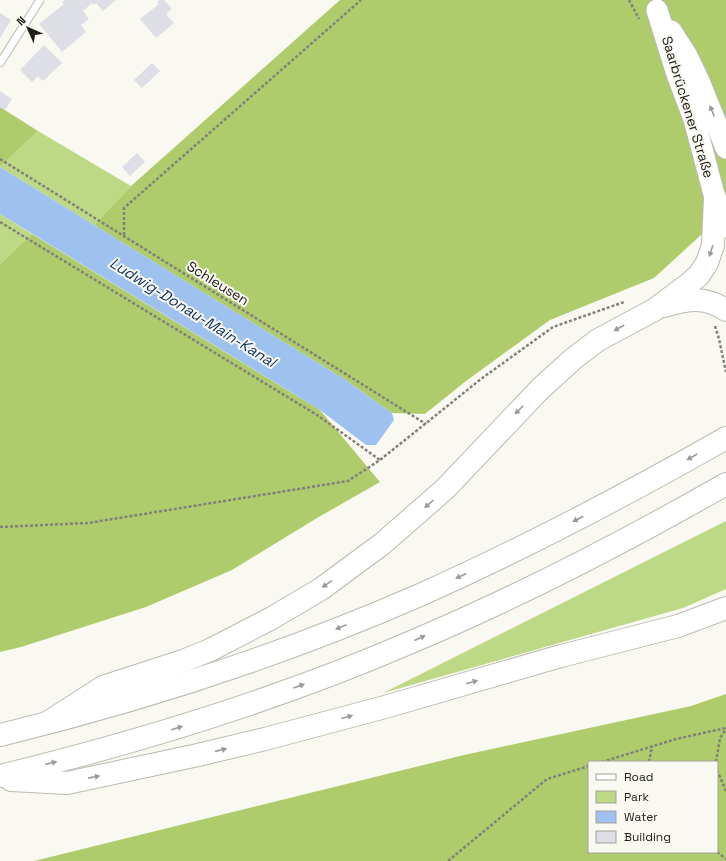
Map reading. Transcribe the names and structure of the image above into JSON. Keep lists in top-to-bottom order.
{
  "streets": {
    "main road": ["Saarbrückener Straße"],
    "path": ["Schleusen"]
  },
  "water": ["Ludwig-Donau-Main-Kanal"],
  "legend": [
    "Road",
    "Park",
    "Water",
    "Building"
  ],
  "north": "top left"
}
